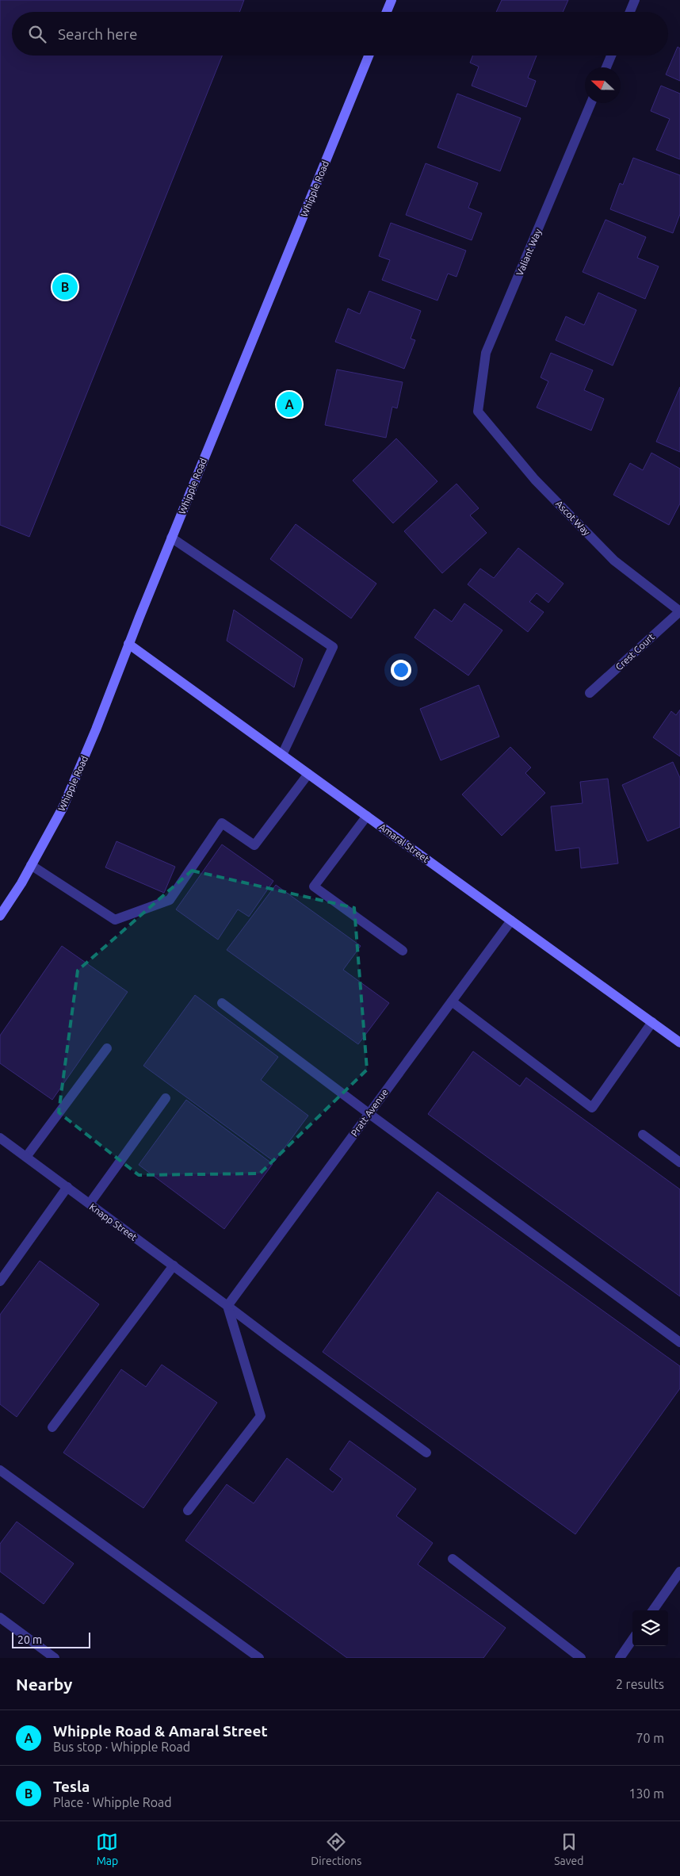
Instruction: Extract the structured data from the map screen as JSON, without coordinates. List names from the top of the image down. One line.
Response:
{"streets":{"main road":["Whipple Road","Amaral Street"],"street":["Valiant Way","Ascot Way","Crest Court","Pratt Avenue","Knapp Street"]},"crossings":[["Whipple Road","Amaral Street"],["Valiant Way","Ascot Way"],["Ascot Way","Crest Court"],["Amaral Street","Pratt Avenue"],["Pratt Avenue","Knapp Street"]],"scale_bar":"20 m","north":"left","page":{"search":"Search here","pins":["B","A"],"scale":"20 m","heading":["Nearby","2 results"],"list":[{"mark":"A","name":"Whipple Road & Amaral Street","note":"Bus stop · Whipple Road","value":"70 m"},{"mark":"B","name":"Tesla","note":"Place · Whipple Road","value":"130 m"}],"nav":["Map","Directions","Saved"]}}
